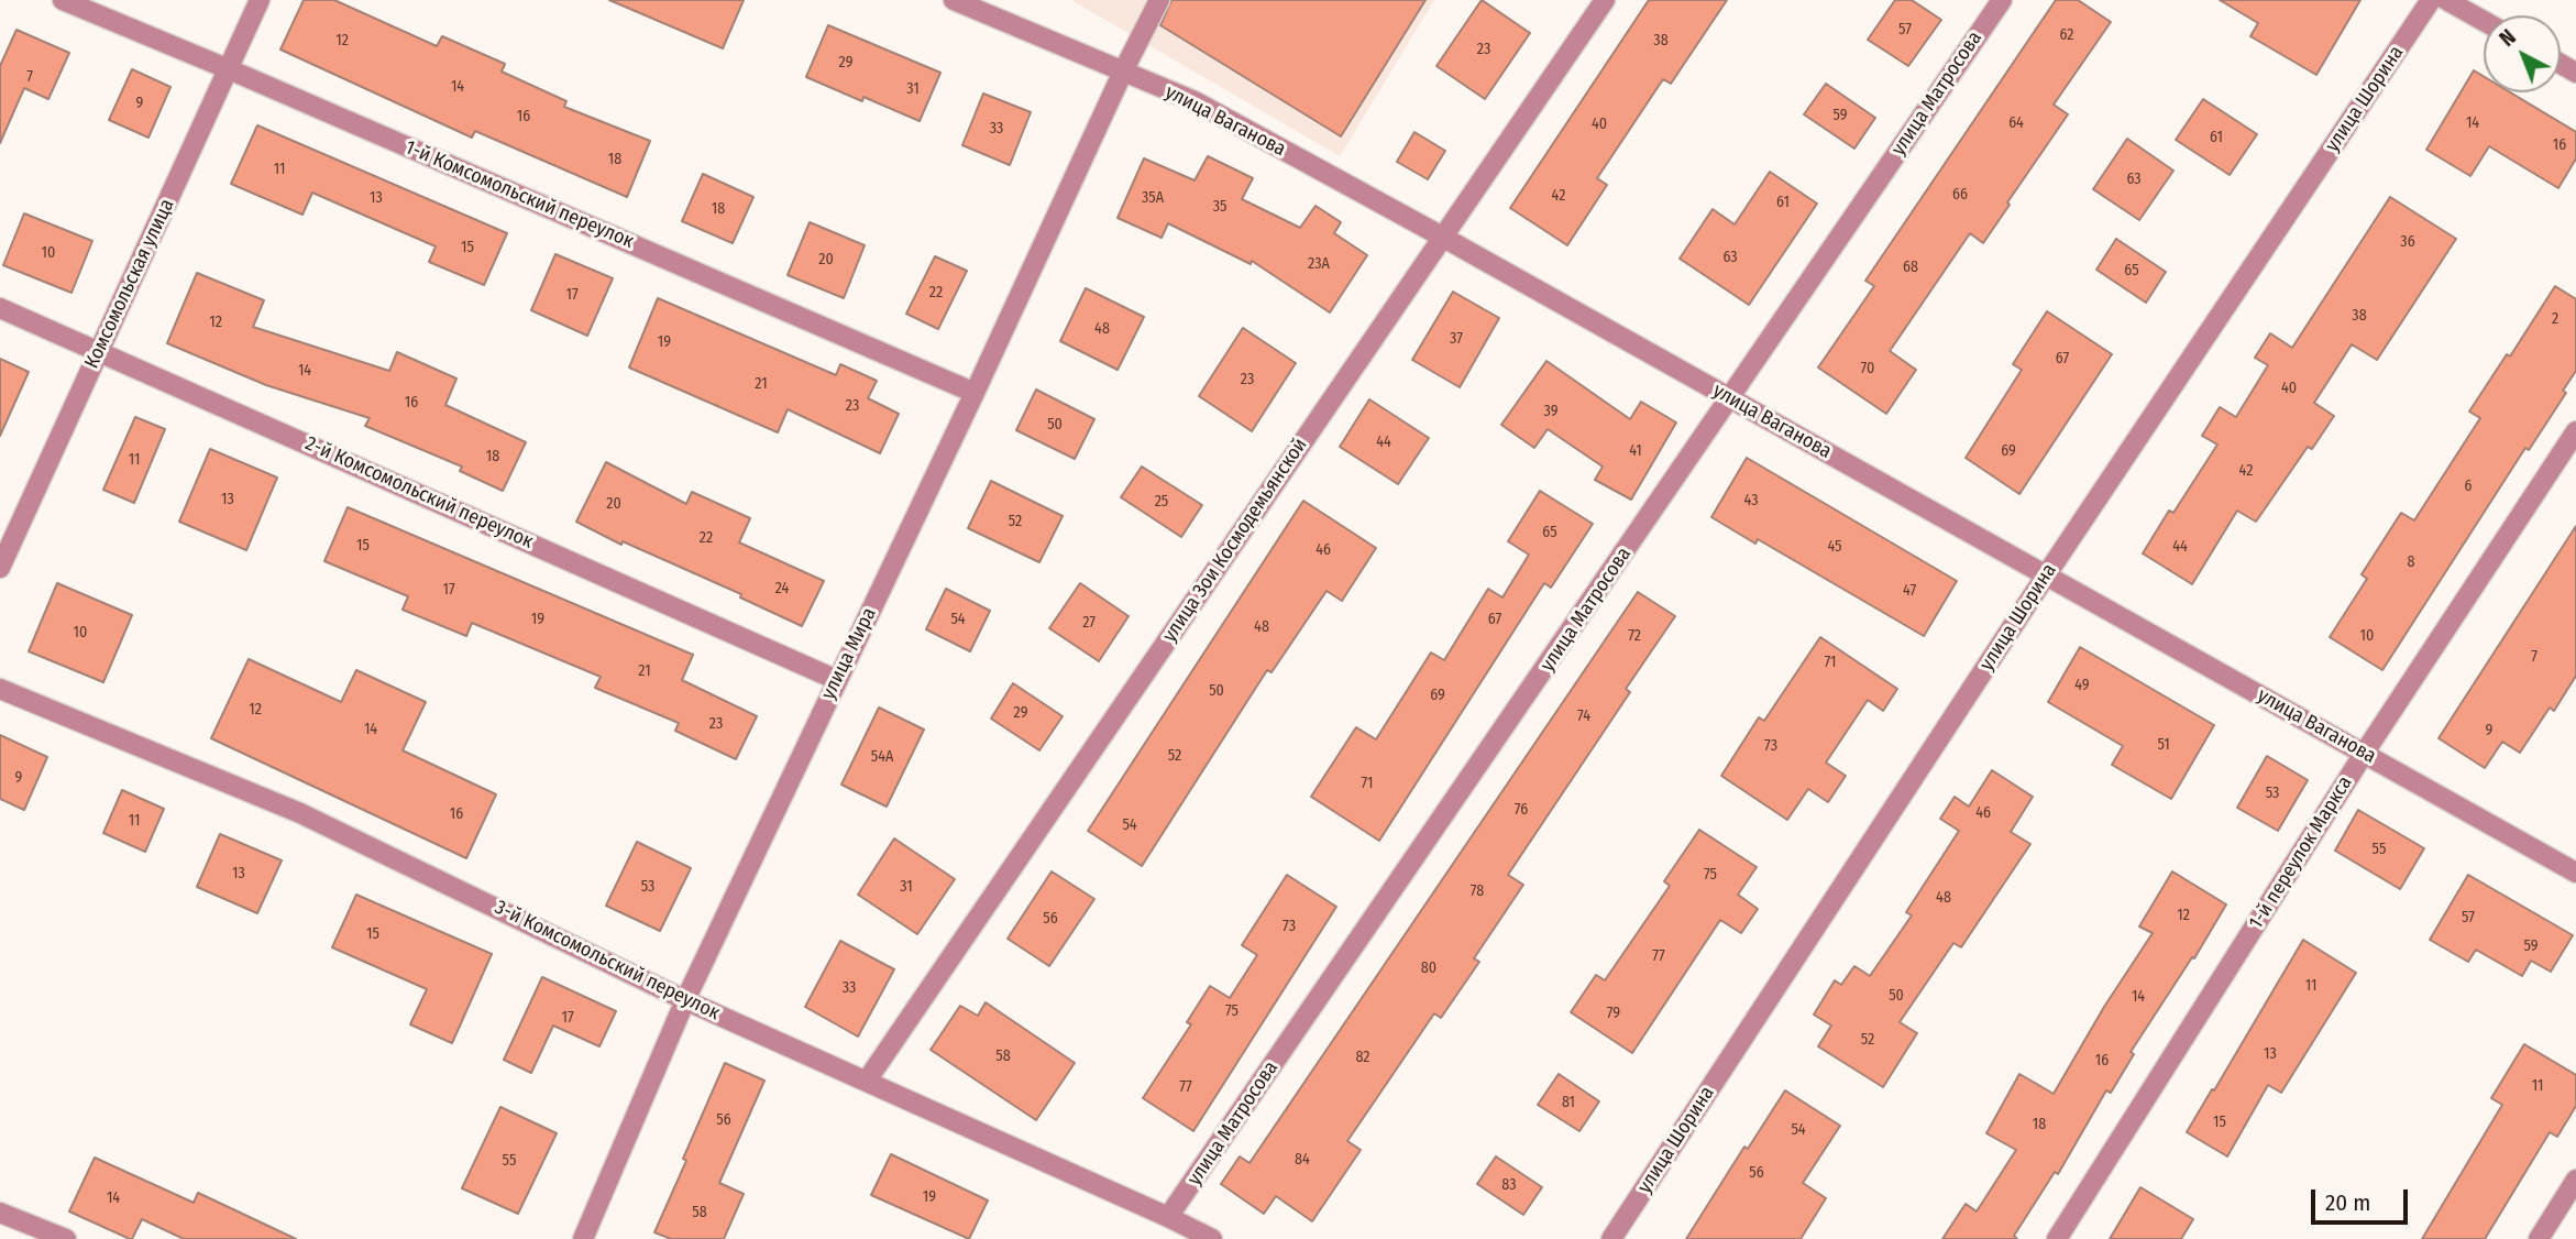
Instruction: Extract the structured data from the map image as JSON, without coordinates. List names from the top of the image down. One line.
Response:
{"streets":{"street":["улица Матросова","улица Шорина","улица Ваганова","1-й Комсомольский переулок","Комсомольская улица","2-й Комсомольский переулок","улица Зои Космодемьянской","улица Мира","1-й переулок Маркса","3-й Комсомольский переулок"]},"crossings":[["улица Матросова","улица Ваганова"],["улица Матросова","3-й Комсомольский переулок"],["улица Шорина","улица Ваганова"],["улица Ваганова","улица Зои Космодемьянской"],["улица Ваганова","улица Мира"],["улица Ваганова","1-й переулок Маркса"],["1-й Комсомольский переулок","Комсомольская улица"],["1-й Комсомольский переулок","улица Мира"],["Комсомольская улица","2-й Комсомольский переулок"],["2-й Комсомольский переулок","улица Мира"],["улица Зои Космодемьянской","3-й Комсомольский переулок"],["улица Мира","3-й Комсомольский переулок"]],"house_numbers":["57","62","12","38","23","29","7","14","31","9","59","16","64","14","40","33","61","16","18","11","63","66","42","13","35А","61","35","18","36","15","10","63","20","23А","68","65","22","17","38","2","12","48","37","19","67","70","14","23","21","40","16","23","39","50","44","41","69","18","11","42","6","13","43","25","20","52","65","22","15","45","44","46","8","24","17","47","19","54","67","27","48","10","72","10","7","71","21","49","50","69","12","29","74","23","14","9","51","73","52","54А","9","71","53","76","46","16","11","54","55","13","75","53","31","78","48","12","57","56","73","15","59","77","80","11","33","50","14","75","79","17","52","13","58","82","16","11","77","81","56","15","18","54","84","55","56","83","19","14","58"],"scale_bar":"20 m","north":"top left"}
